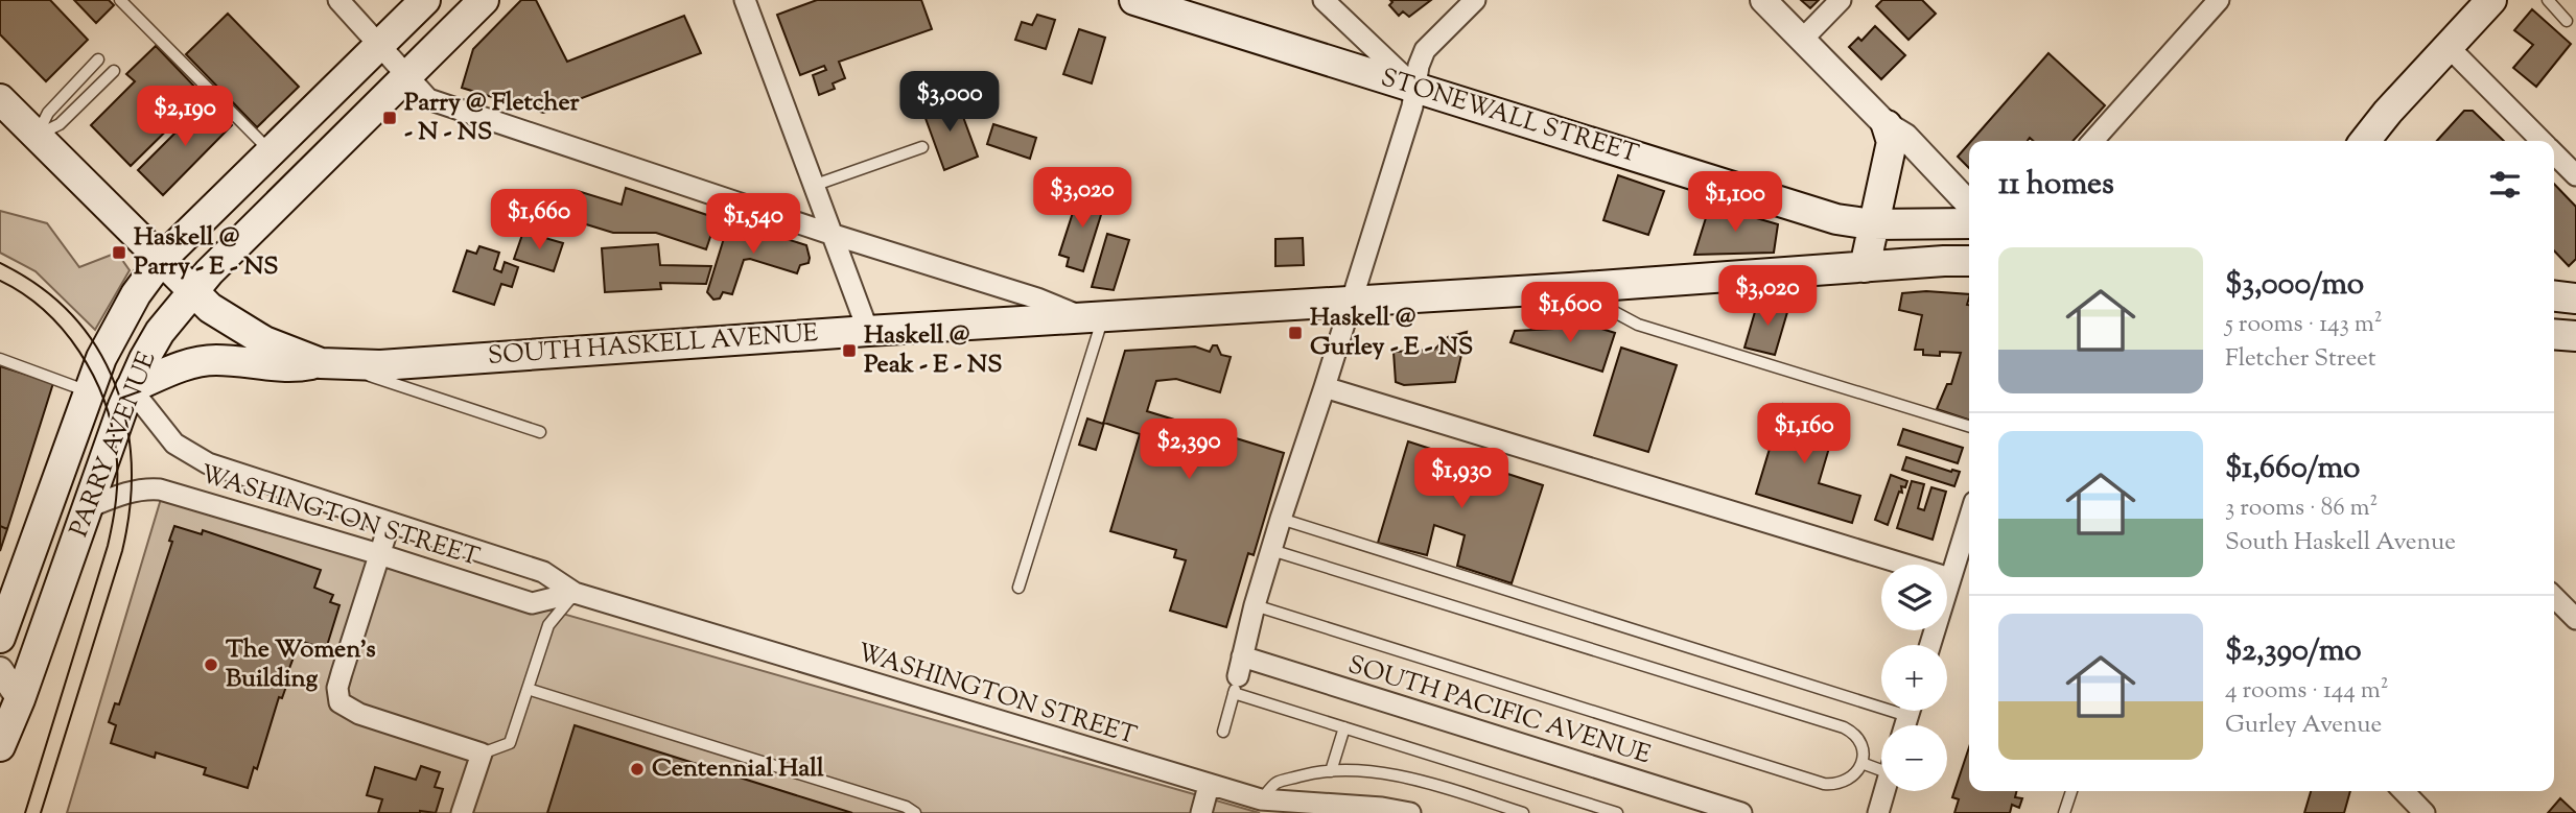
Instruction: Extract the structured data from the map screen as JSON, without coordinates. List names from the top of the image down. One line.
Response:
{"streets":{"main road":["STONEWALL STREET","SOUTH HASKELL AVENUE","PARRY AVENUE"],"street":["WASHINGTON STREET","SOUTH PACIFIC AVENUE"]},"crossings":[["SOUTH HASKELL AVENUE","PARRY AVENUE"],["PARRY AVENUE","WASHINGTON STREET"]],"places":{"transit":["Parry @ Fletcher - N - NS","Haskell @ Parry - E - NS","Haskell @ Gurley - E - NS","Haskell @ Peak - E - NS"],"other":["The Women's Building","Centennial Hall"]},"page":{"price":["$3,000","$2,190","$3,020","$1,100","$1,660","$1,540","$3,020","$1,600","$1,160","$2,390","$1,930"],"heading":"11 homes","list":[{"name":"$3,000/mo","note":"5 rooms · 143 m² · Fletcher Street"},{"name":"$1,660/mo","note":"3 rooms · 86 m² · South Haskell Avenue"},{"name":"$2,390/mo","note":"4 rooms · 144 m² · Gurley Avenue"}],"map_buttons":["+","−"]}}
